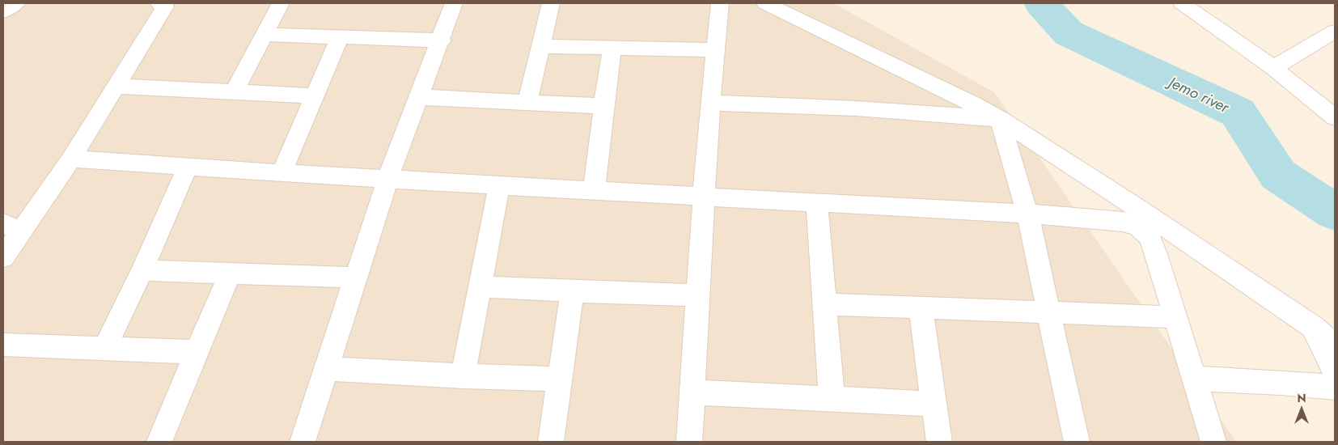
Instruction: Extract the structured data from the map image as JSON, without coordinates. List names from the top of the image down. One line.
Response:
{"water":["Jemo river"],"north":"top"}
